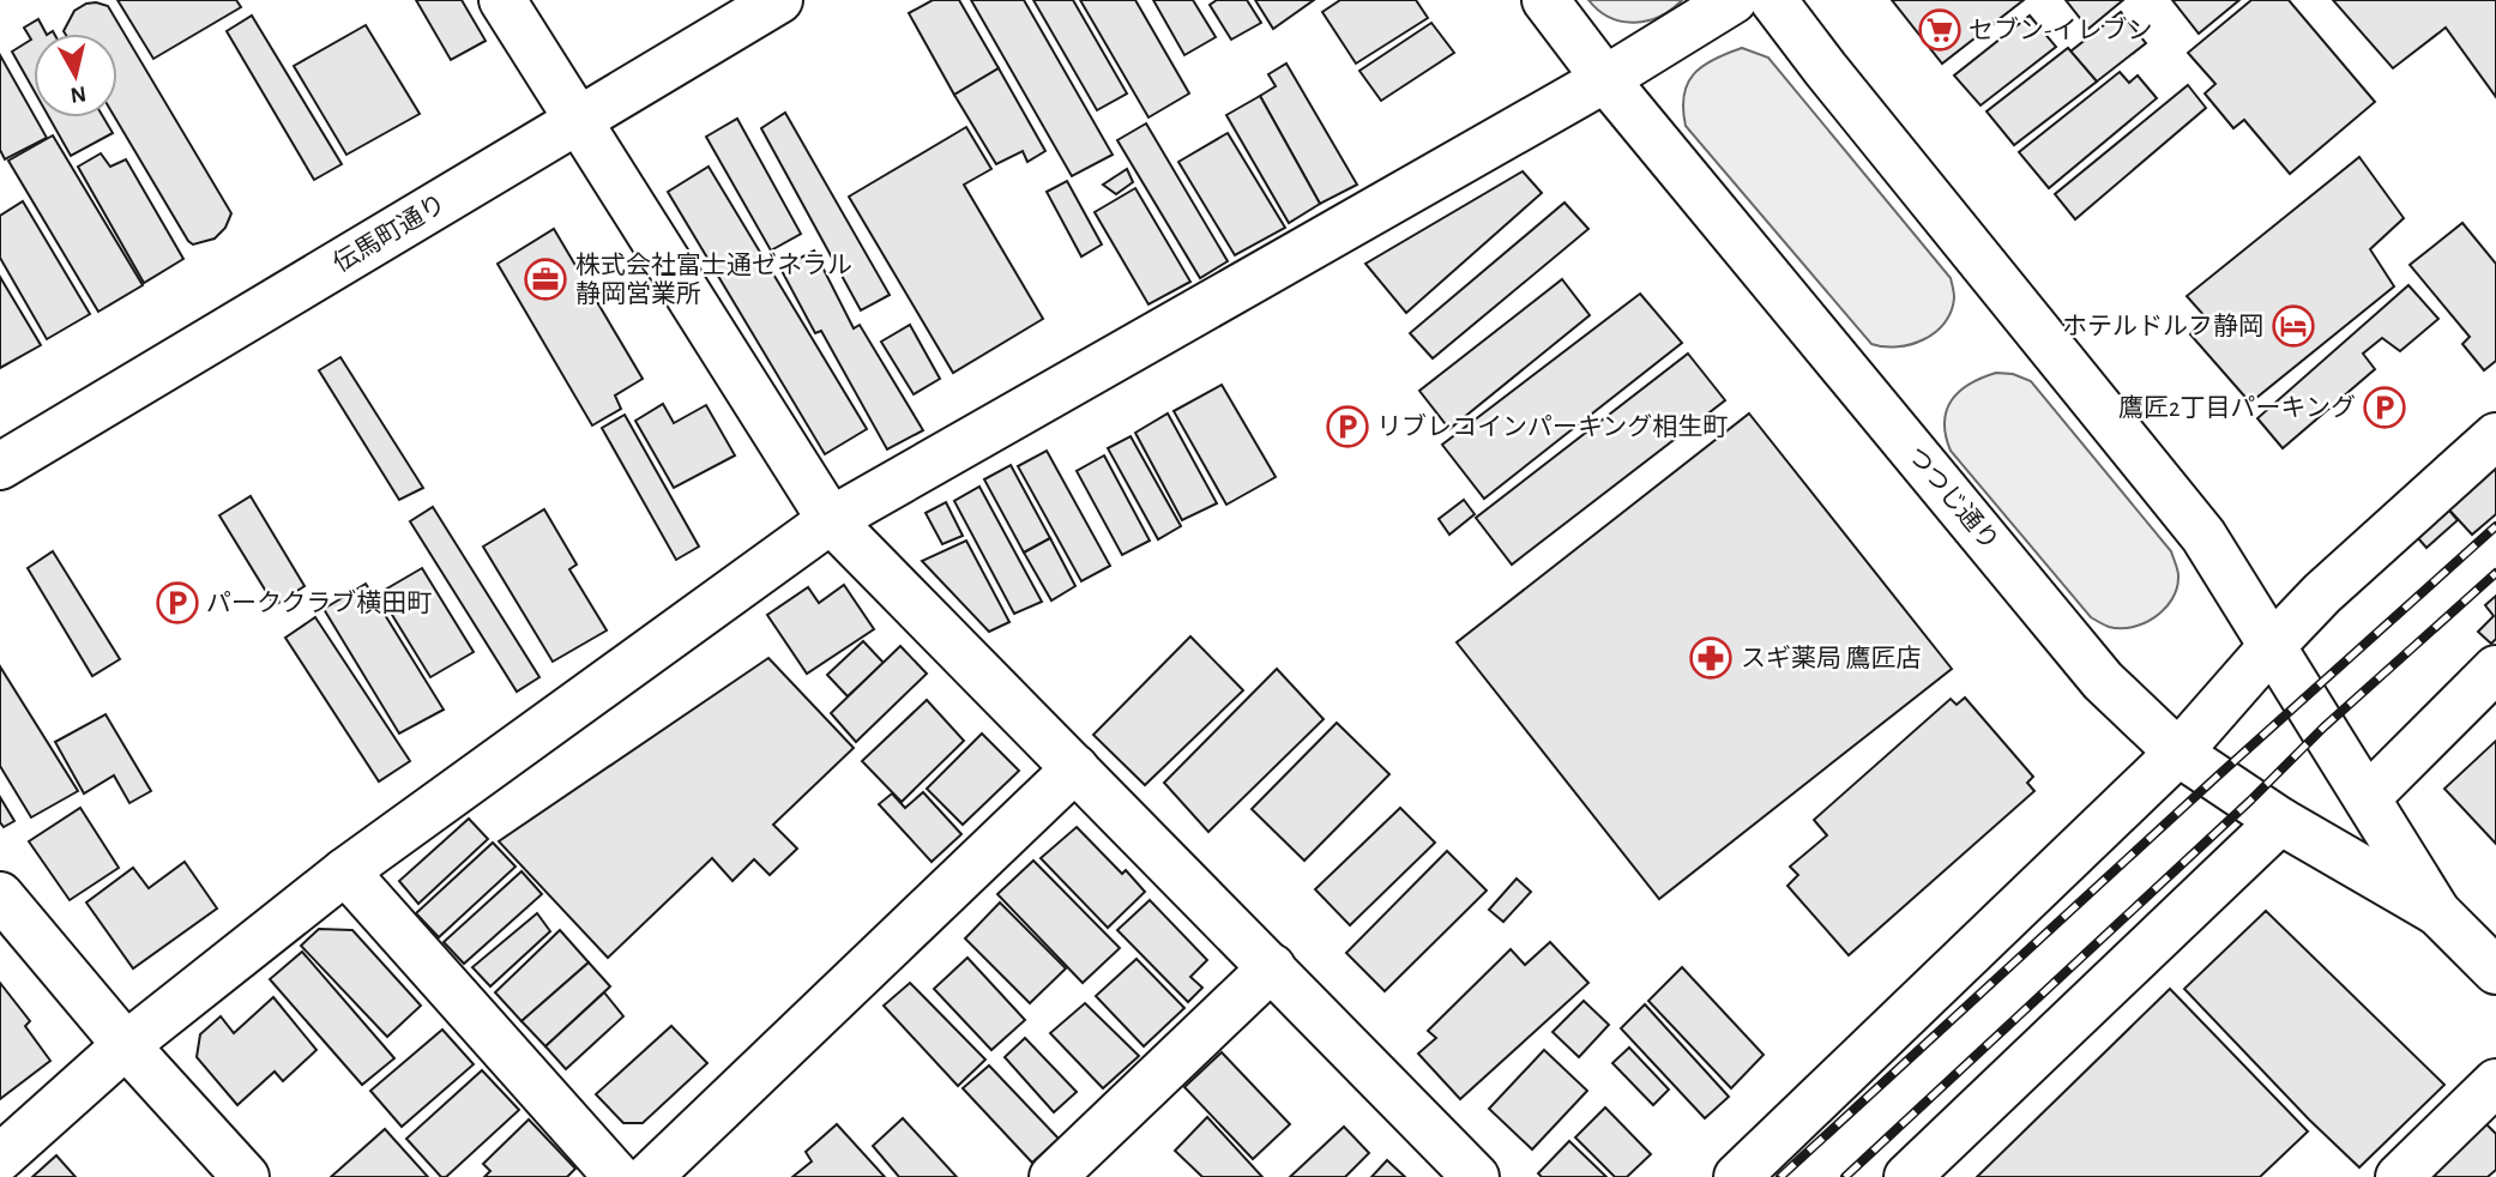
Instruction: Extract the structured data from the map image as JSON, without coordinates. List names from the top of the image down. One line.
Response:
{"streets":{"street":["伝馬町通り","つつじ通り"]},"places":{"supermarket":["セブン-イレブン"],"office":["株式会社富士通ゼネラル 静岡営業所"],"hotel":["ホテルドルフ静岡"],"parking":["鷹匠2丁目パーキング","リブレコインパーキング相生町","パーククラブ横田町"],"pharmacy":["スギ薬局 鷹匠店"]},"north":"bottom"}
